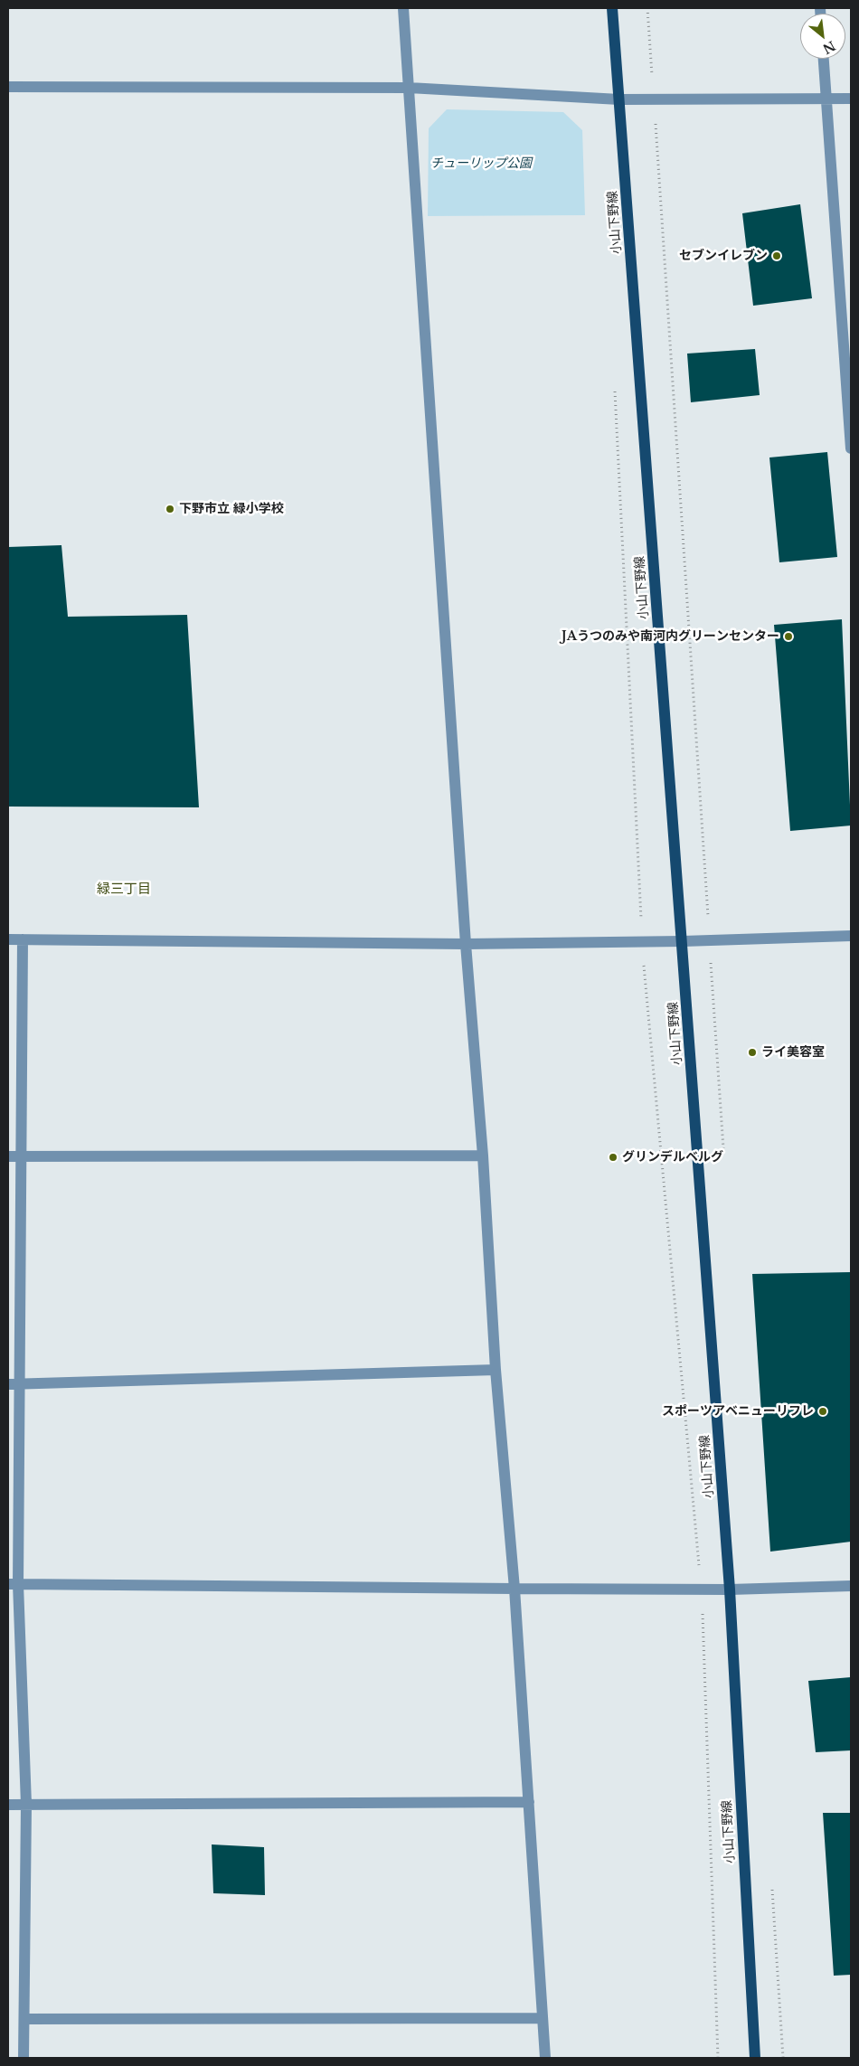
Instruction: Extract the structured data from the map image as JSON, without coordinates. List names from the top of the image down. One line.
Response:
{"streets":{"main road":["小山下野線"]},"districts":["緑三丁目"],"parks":["チューリップ公園"],"places":["セブンイレブン","下野市立 緑小学校","JAうつのみや南河内グリーンセンター","ライ美容室","グリンデルベルグ","スポーツアベニューリフレ"],"north":"bottom right"}
